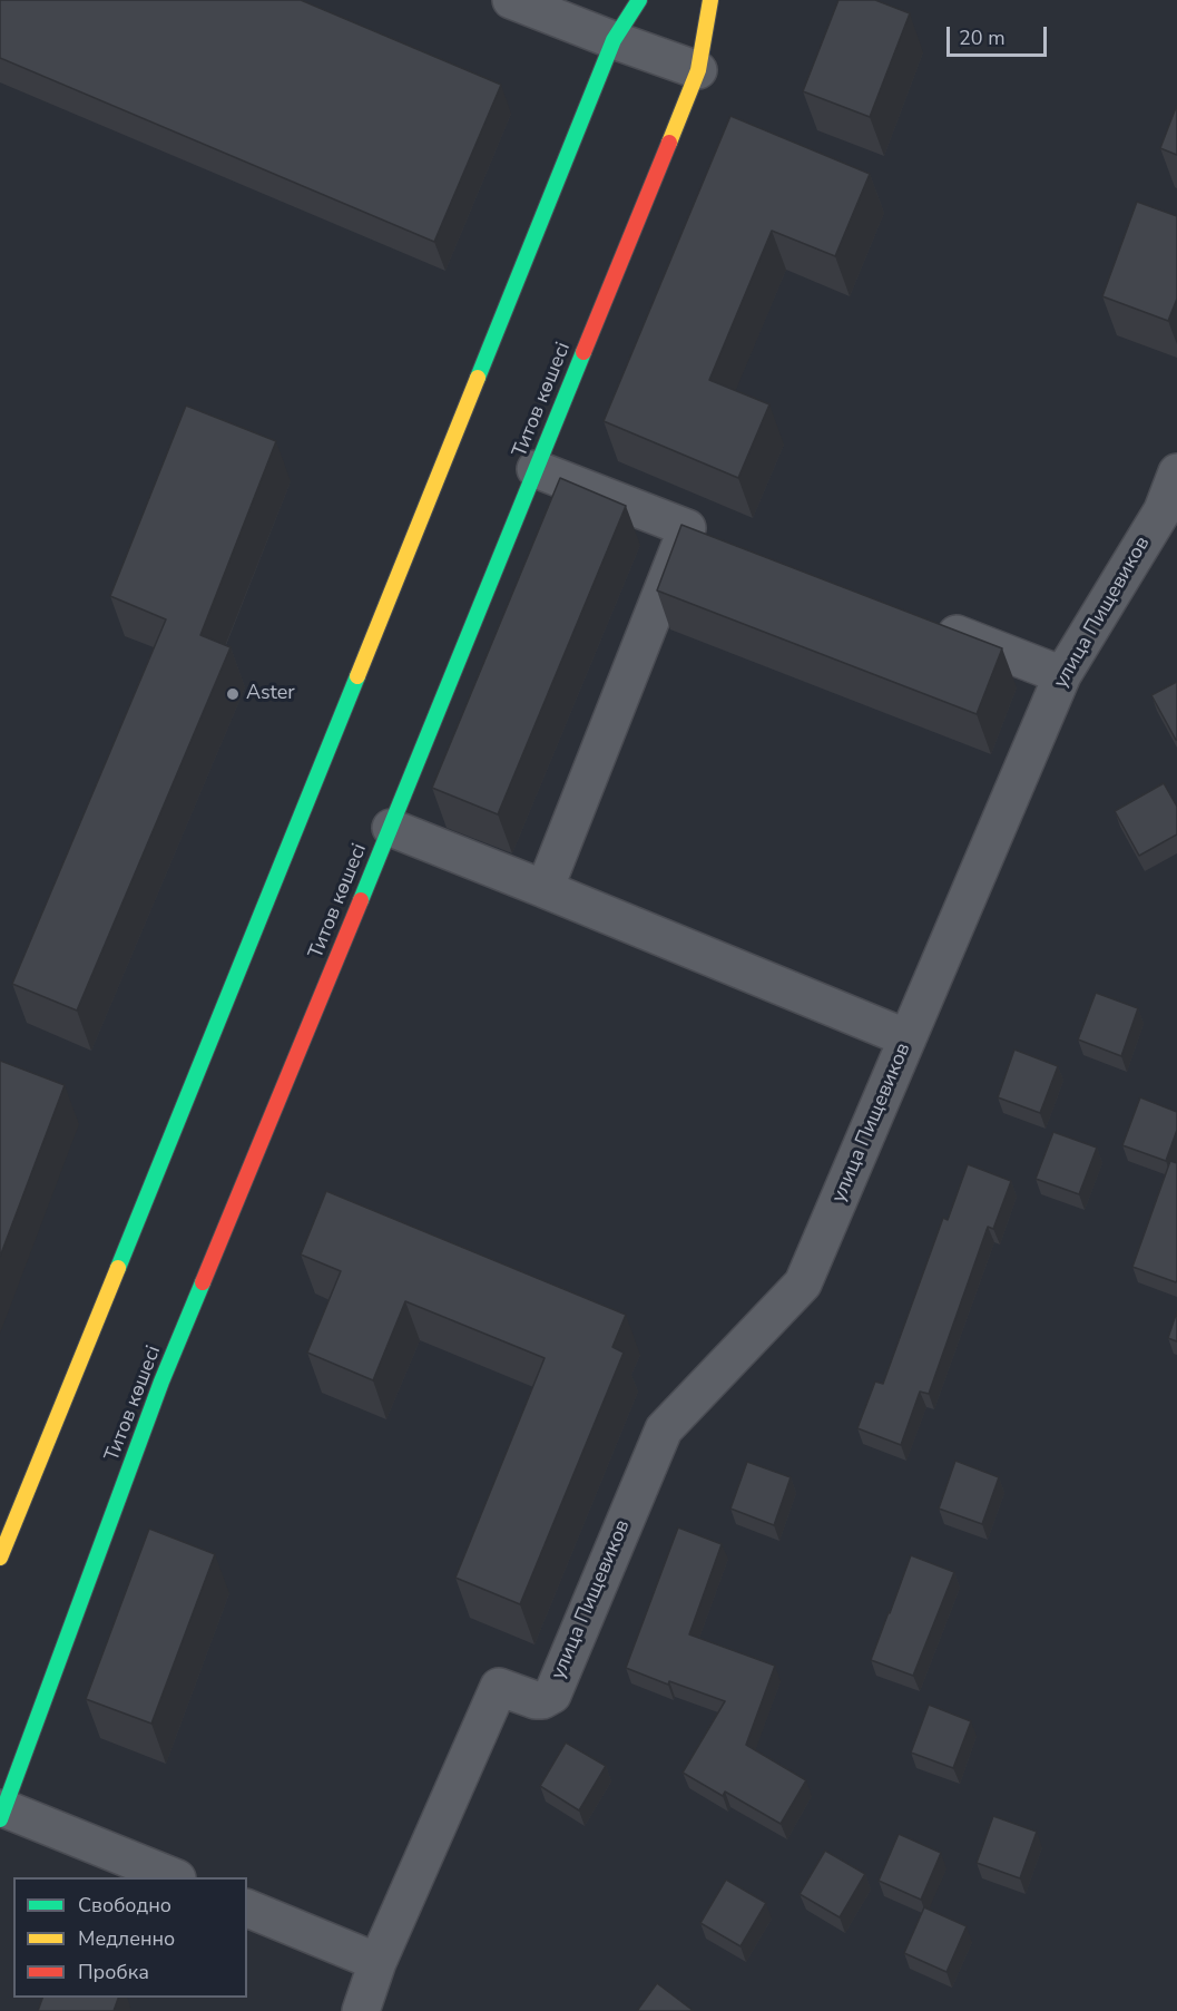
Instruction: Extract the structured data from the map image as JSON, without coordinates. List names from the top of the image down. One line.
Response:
{"streets":{"highway":["Титов көшесі"],"street":["улица Пищевиков"]},"places":["Aster"],"legend":["Свободно","Медленно","Пробка"],"scale_bar":"20 m"}
